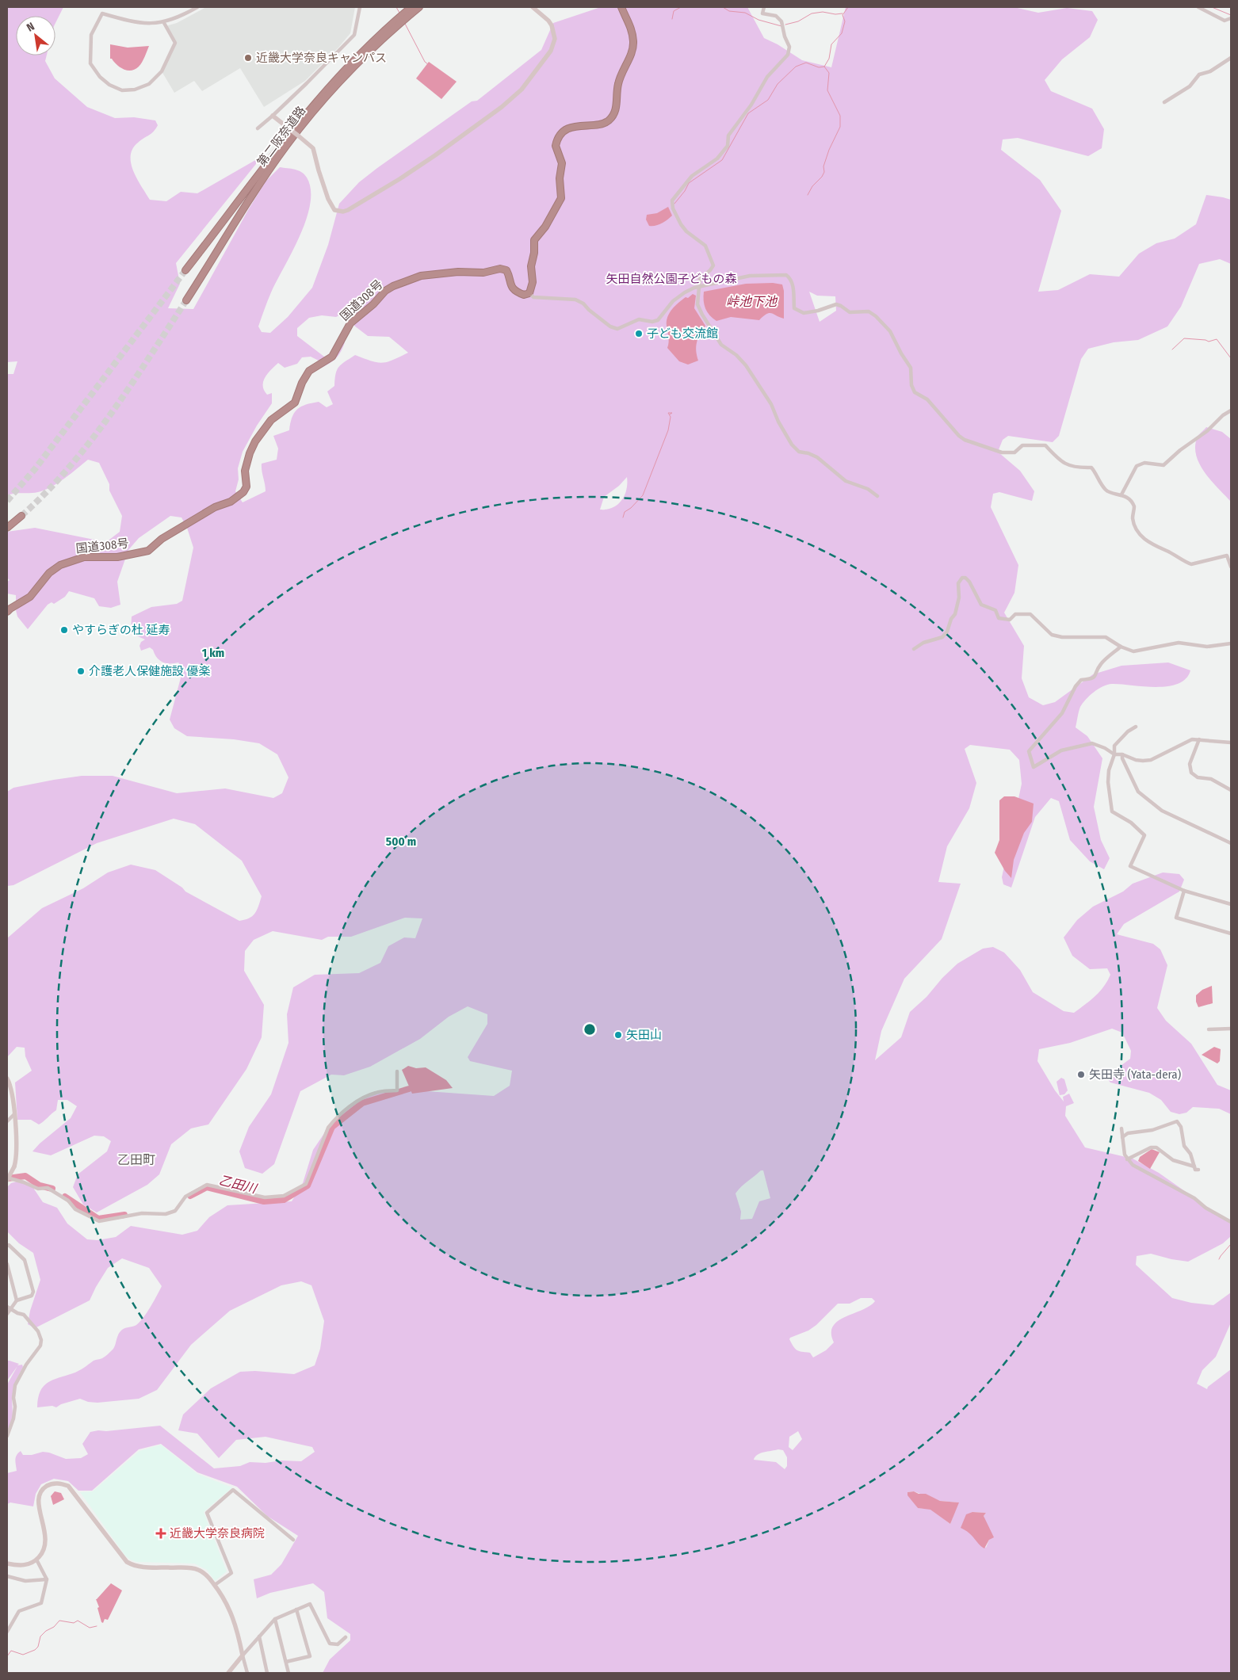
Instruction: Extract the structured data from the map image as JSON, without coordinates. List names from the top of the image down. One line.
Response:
{"streets":{"highway":["第二阪奈道路","国道308号"]},"districts":["乙田町"],"water":["峠池下池","乙田川"],"parks":["矢田自然公園子どもの森"],"places":{"other":["近畿大学奈良キャンパス","子ども交流館","やすらぎの杜 延寿","介護老人保健施設 優楽","矢田山","矢田寺 (Yata-dera)"],"health":["近畿大学奈良病院"]},"north":"top left","rings":["1 km","500 m"]}
